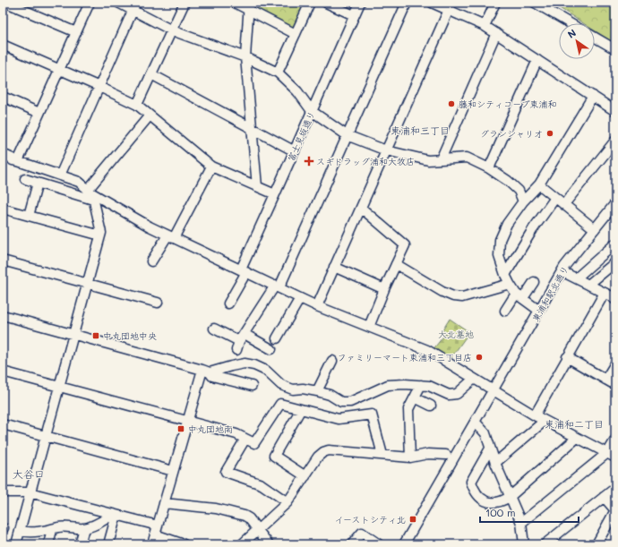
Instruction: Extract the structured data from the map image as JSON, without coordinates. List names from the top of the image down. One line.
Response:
{"streets":{"street":["富士見坂通り","東浦和駅北通り"]},"districts":["東浦和三丁目","東浦和二丁目","大谷口"],"parks":["大北墓地"],"places":{"other":["藤和シティコープ東浦和","グランシャリオ","ファミリーマート東浦和三丁目店"],"health":["スギドラッグ浦和大牧店"],"transit":["中丸団地中央","中丸団地南","イーストシティ北"]},"scale_bar":"100 m","north":"top left"}
